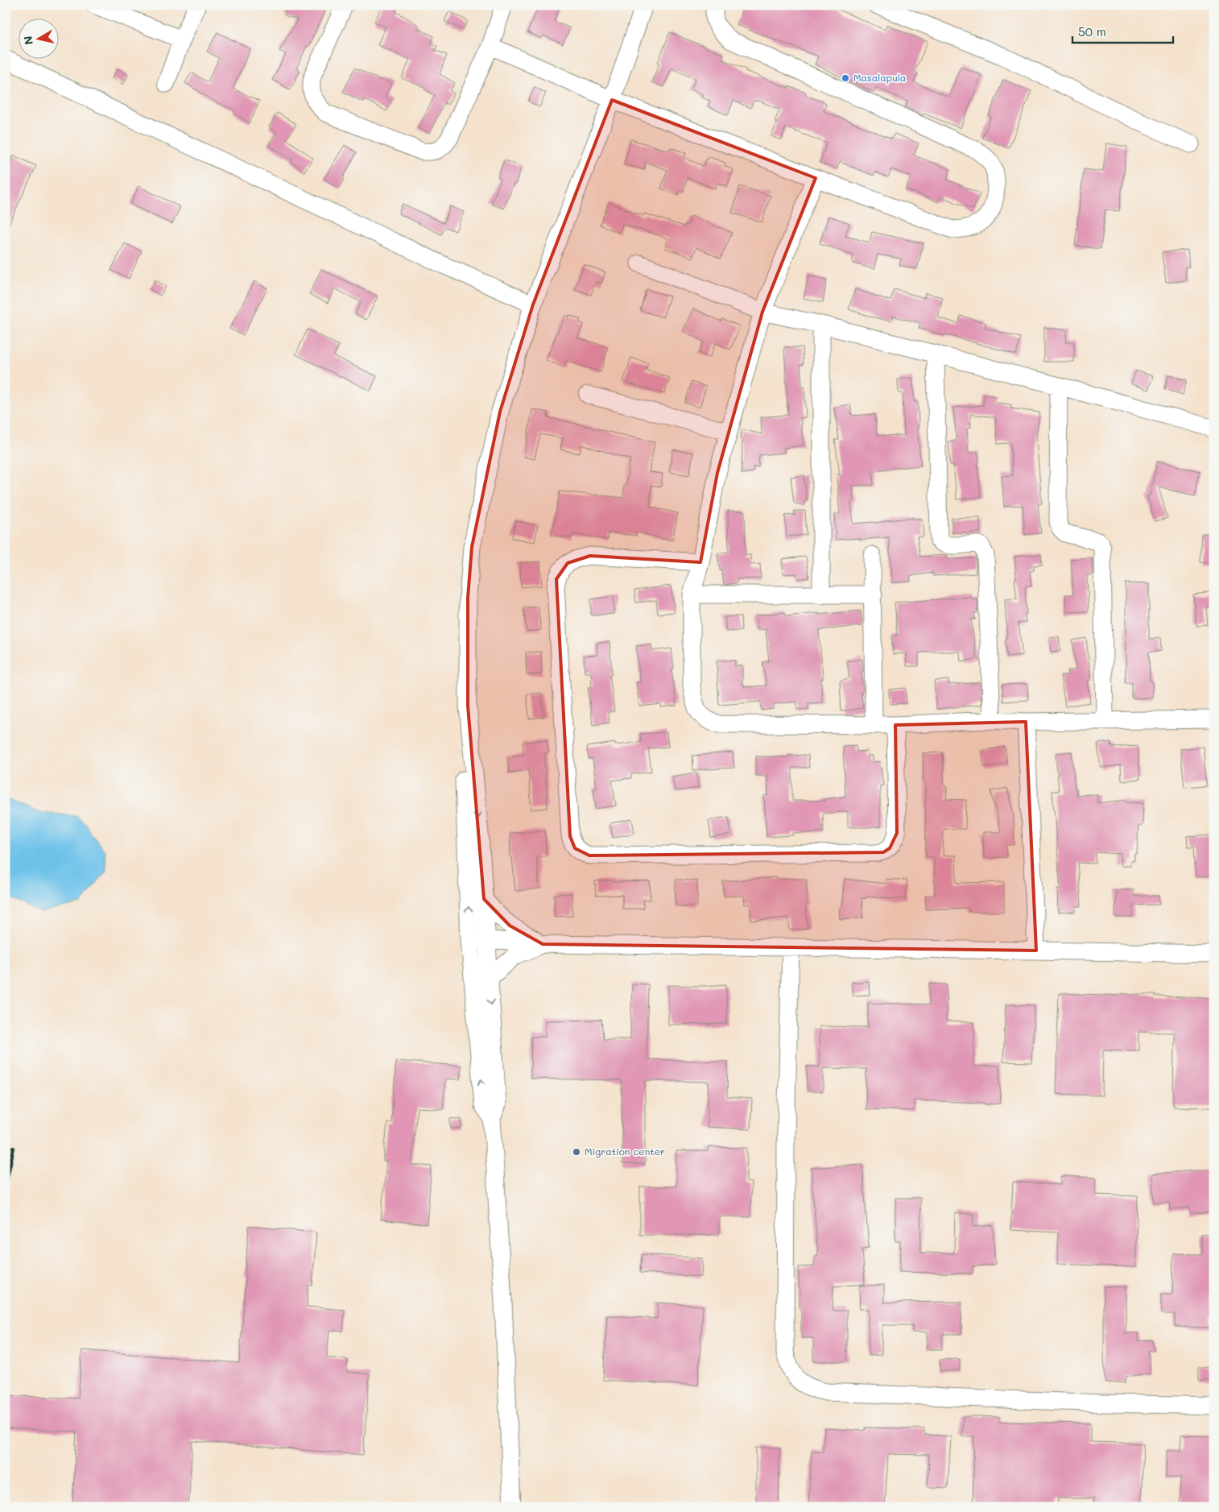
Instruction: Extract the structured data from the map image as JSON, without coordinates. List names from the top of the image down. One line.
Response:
{"places":["Masalapula","Migration center"],"scale_bar":"50 m","north":"left"}
